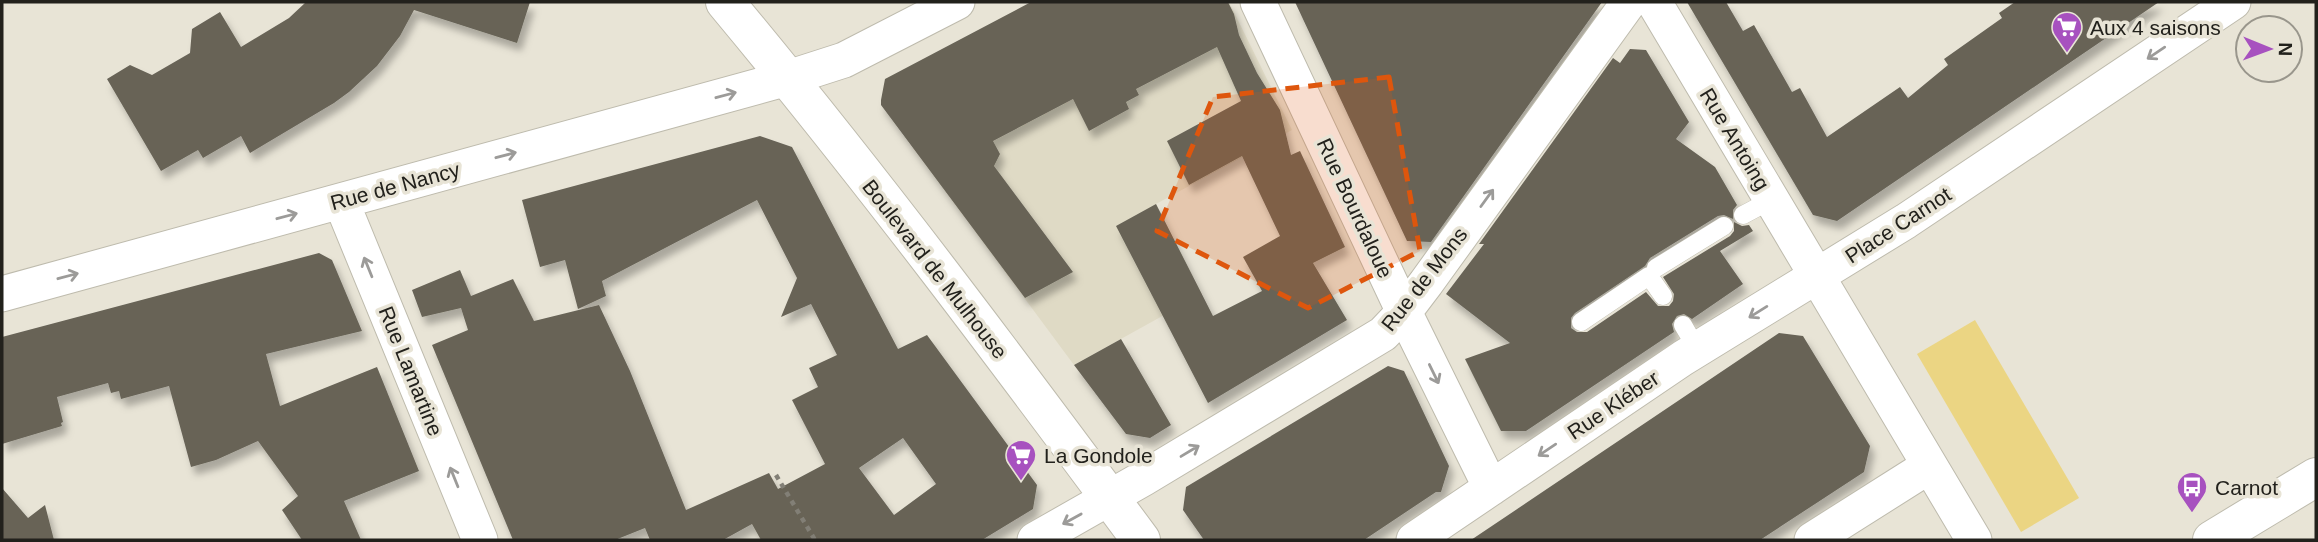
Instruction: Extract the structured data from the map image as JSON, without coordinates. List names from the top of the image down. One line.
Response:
{"streets":{"street":["Rue Antoing","Rue de Nancy","Rue Bourdaloue","Place Carnot","Boulevard de Mulhouse","Rue de Mons","Rue Lamartine","Rue Kléber"]},"crossings":[["Rue Antoing","Place Carnot"],["Rue Antoing","Rue Kléber"],["Rue de Nancy","Boulevard de Mulhouse"],["Rue de Nancy","Rue Lamartine"],["Rue Bourdaloue","Rue de Mons"],["Rue Bourdaloue","Rue Kléber"],["Place Carnot","Rue Kléber"],["Boulevard de Mulhouse","Rue de Mons"]],"one_way":["Rue de Nancy","Rue Bourdaloue","Place Carnot","Rue Lamartine"],"places":{"supermarket":["Aux 4 saisons","La Gondole"],"bus stop":["Carnot"]},"north":"right"}
